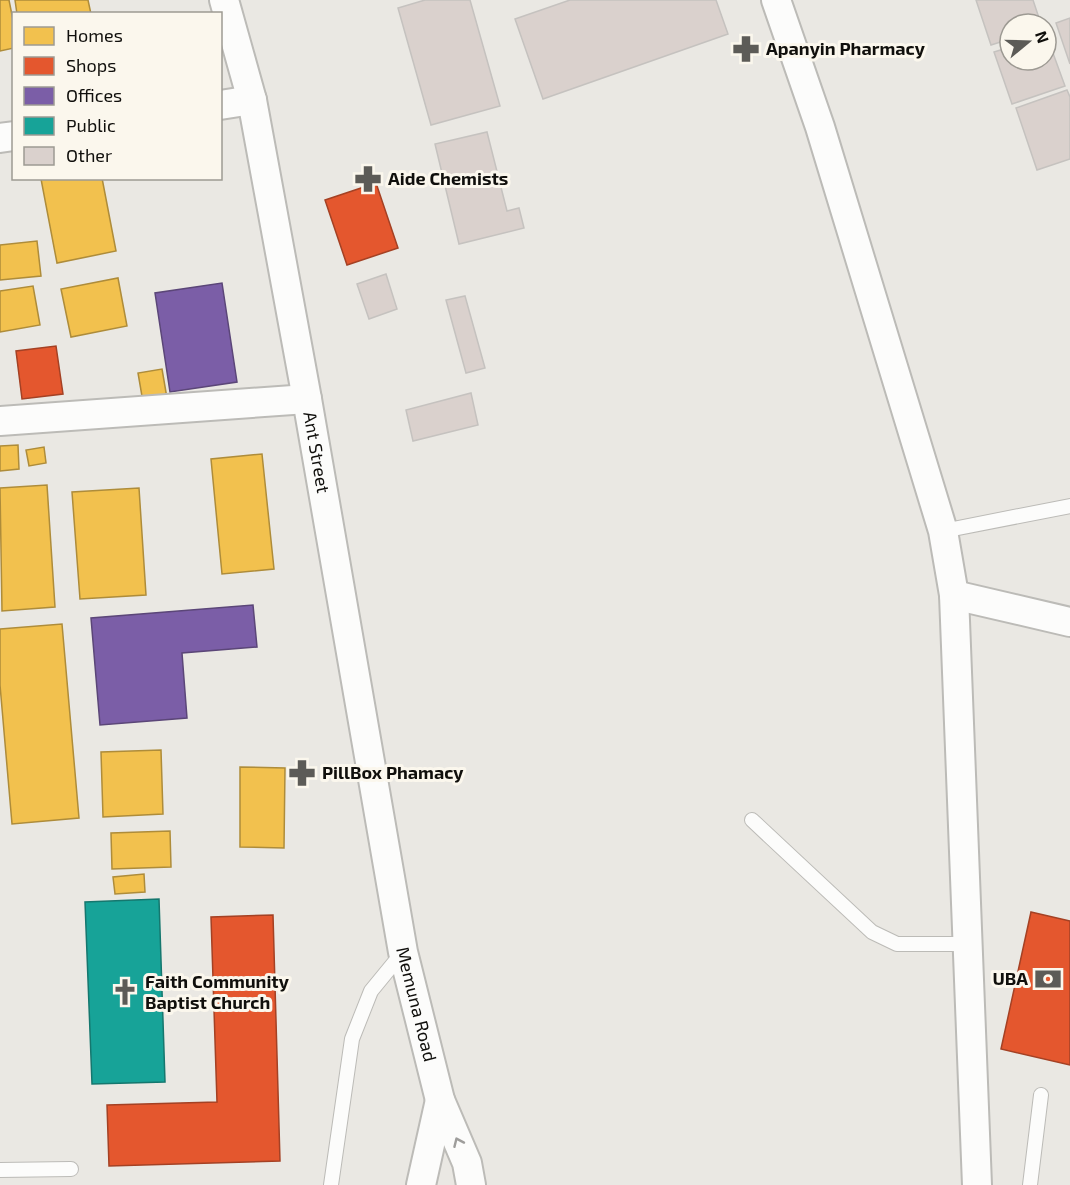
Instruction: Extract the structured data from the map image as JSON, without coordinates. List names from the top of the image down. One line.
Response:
{"streets":{"street":["Ant Street","Memuna Road"]},"crossings":[["Ant Street","Memuna Road"]],"places":{"pharmacy":["Apanyin Pharmacy","Aide Chemists","PillBox Phamacy"],"bank":["UBA"],"church":["Faith Community Baptist Church"]},"legend":["Homes","Shops","Offices","Public","Other"],"north":"right"}
